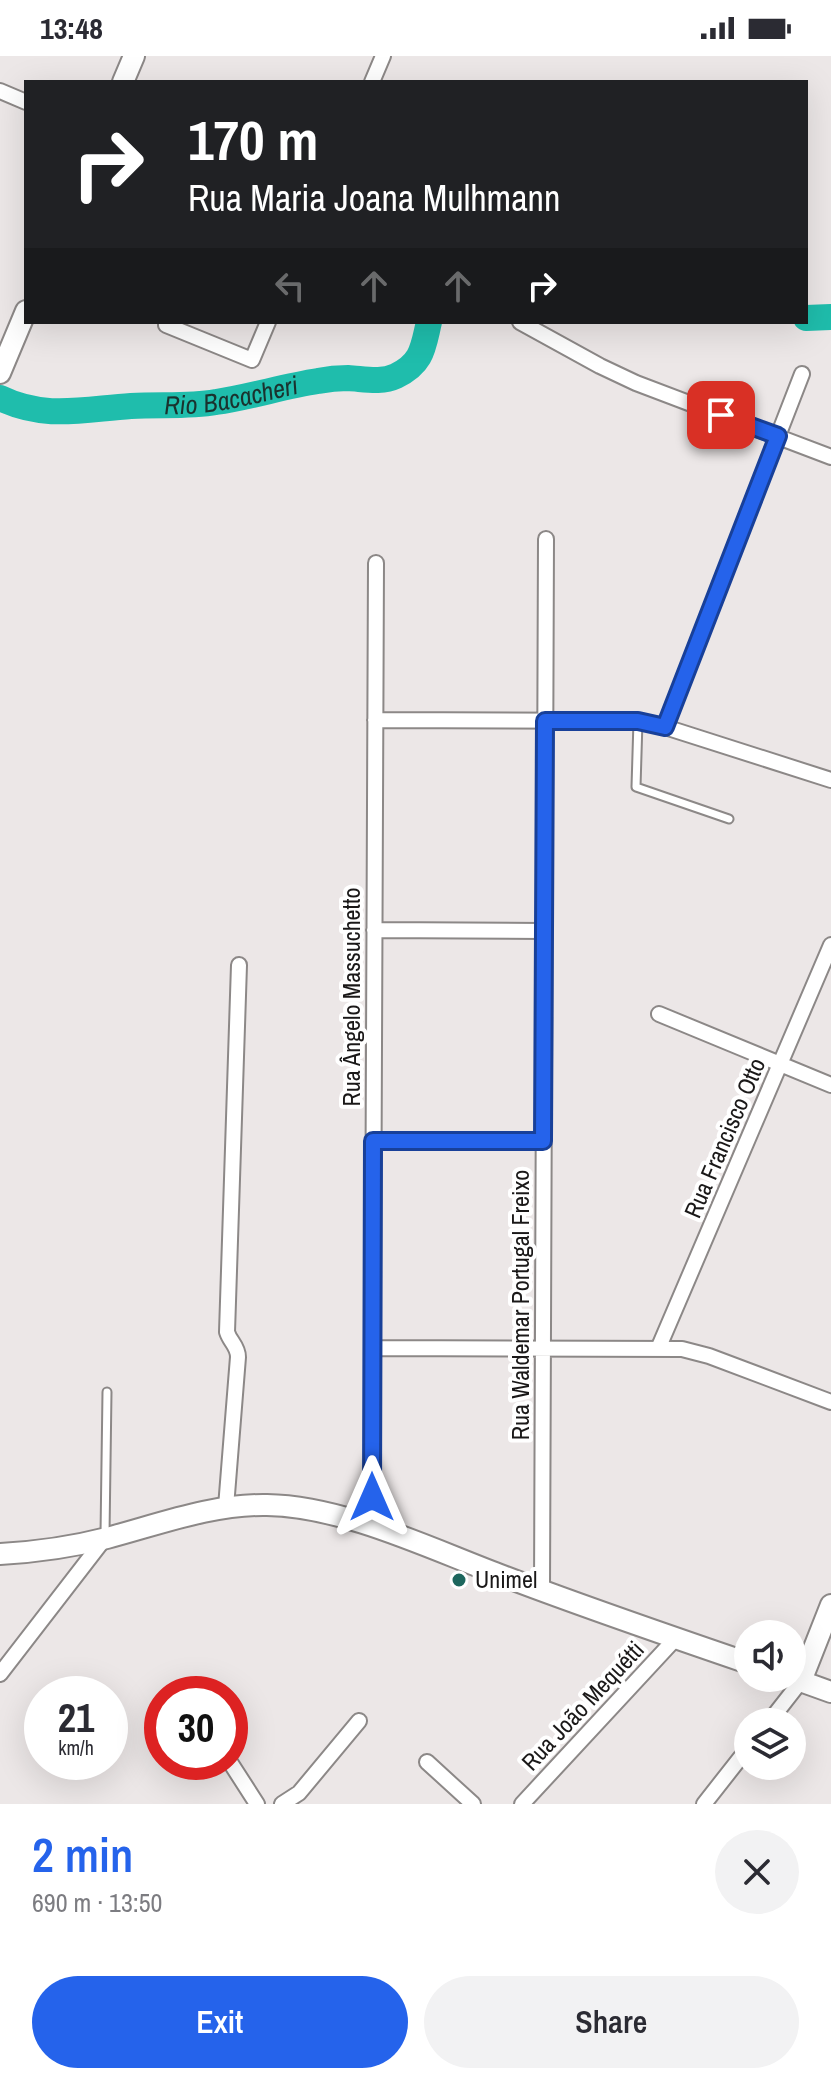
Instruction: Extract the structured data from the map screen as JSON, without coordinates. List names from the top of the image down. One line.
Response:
{"streets":{"street":["Rua Ângelo Massuchetto","Rua Francisco Otto","Rua Waldemar Portugal Freixo","Rua João Mequétti"]},"water":["Rio Bacacheri"],"places":["Unimel"],"page":{"status":"13:48","turn":["170 m","Rua Maria Joana Mulhmann"],"speed":"21 km/h","limit":"30","heading":["2 min","690 m · 13:50"],"buttons":["Exit","Share"]}}
